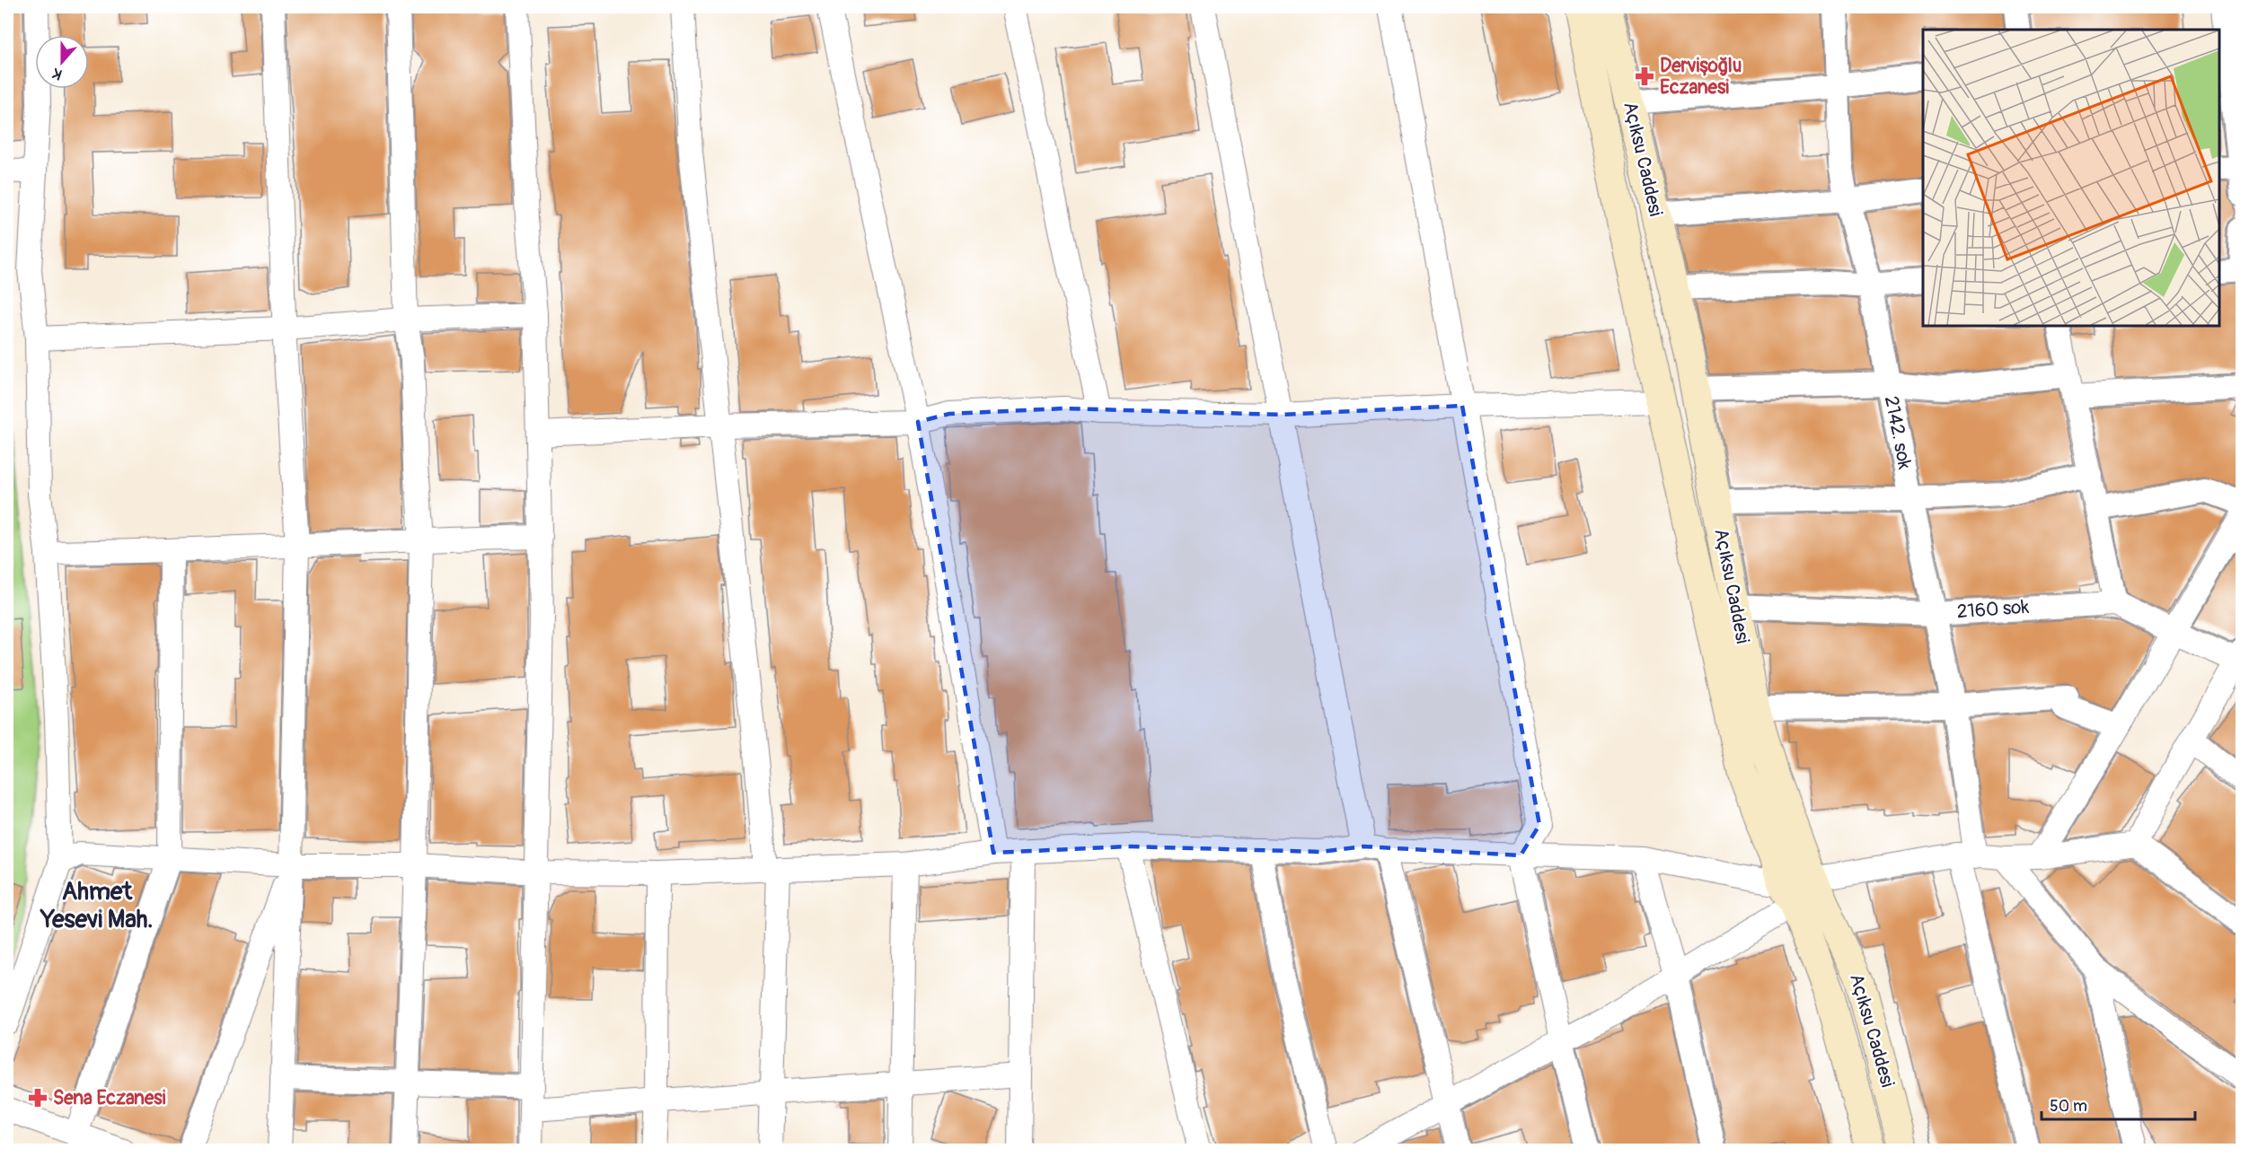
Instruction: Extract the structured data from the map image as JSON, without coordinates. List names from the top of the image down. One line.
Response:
{"streets":{"main road":["Açıksu Caddesi"],"street":["2142. sok","2160 sok"]},"crossings":[["Açıksu Caddesi","2160 sok"],["2142. sok","2160 sok"]],"districts":["Ahmet Yesevi Mah."],"places":{"pharmacy":["Dervişoğlu Eczanesi","Sena Eczanesi"]},"scale_bar":"50 m","north":"bottom"}
